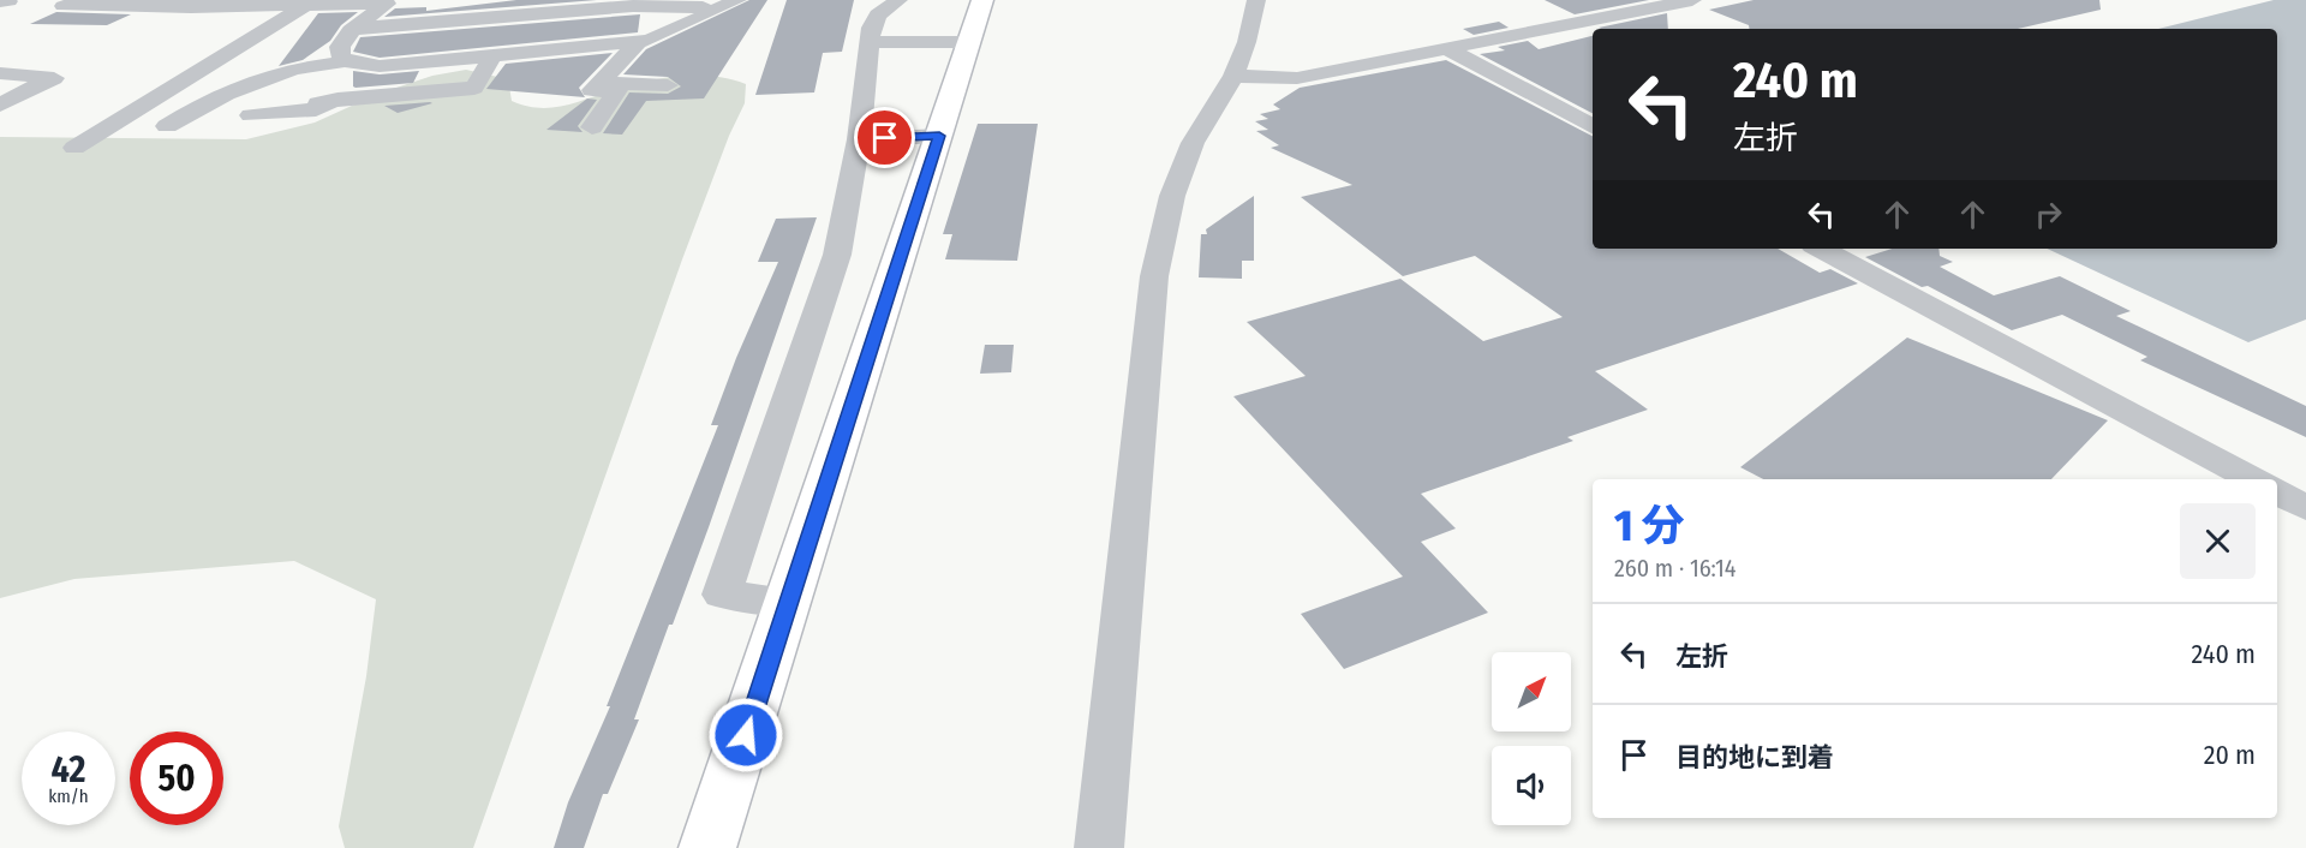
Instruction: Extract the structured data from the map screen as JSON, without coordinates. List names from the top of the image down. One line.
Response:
{"north":"top right","page":{"turn":["240 m","左折"],"heading":["1 分","260 m · 16:14"],"list":[{"name":"左折","value":"240 m"},{"name":"目的地に到着","value":"20 m"}],"speed":"42 km/h","limit":"50"}}
